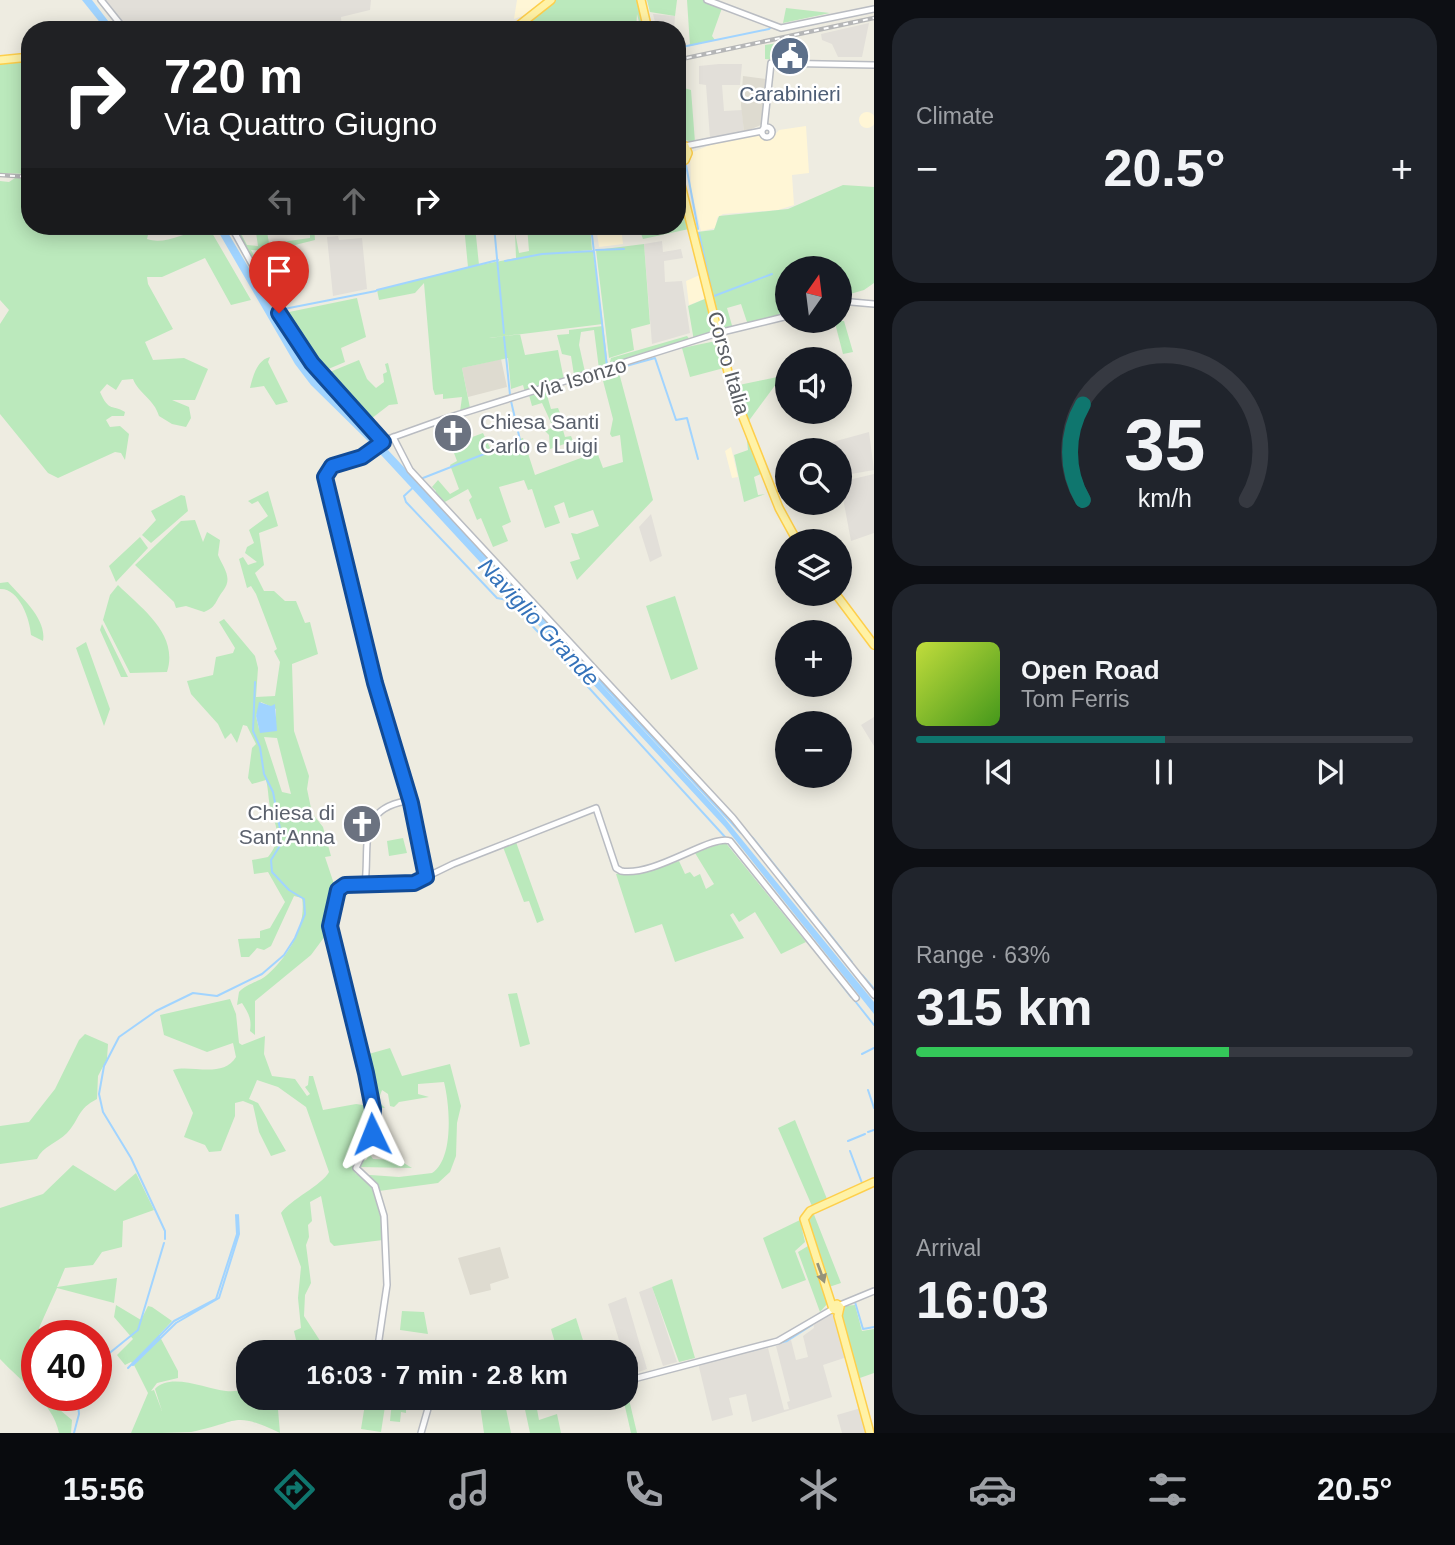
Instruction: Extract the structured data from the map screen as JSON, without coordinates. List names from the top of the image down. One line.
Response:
{"streets":{"main road":["Corso Italia"],"street":["Via Isonzo"]},"crossings":[["Corso Italia","Via Isonzo"]],"water":["Naviglio Grande"],"places":{"public building":["Carabinieri"],"church":["Chiesa Santi Carlo e Luigi","Chiesa di Sant'Anna"]},"north":"top","page":{"tile":["Climate",["Range · 63%","315 km"],["Arrival","16:03"]],"turn":["720 m","Via Quattro Giugno"],"heat":["−","20.5°","+"],"map_buttons":["+","−"],"song":["Open Road","Tom Ferris"],"limit":"40","trip":"16:03 · 7 min · 2.8 km","tabs":["15:56","20.5°"],"gauge":["35","km/h"]}}
